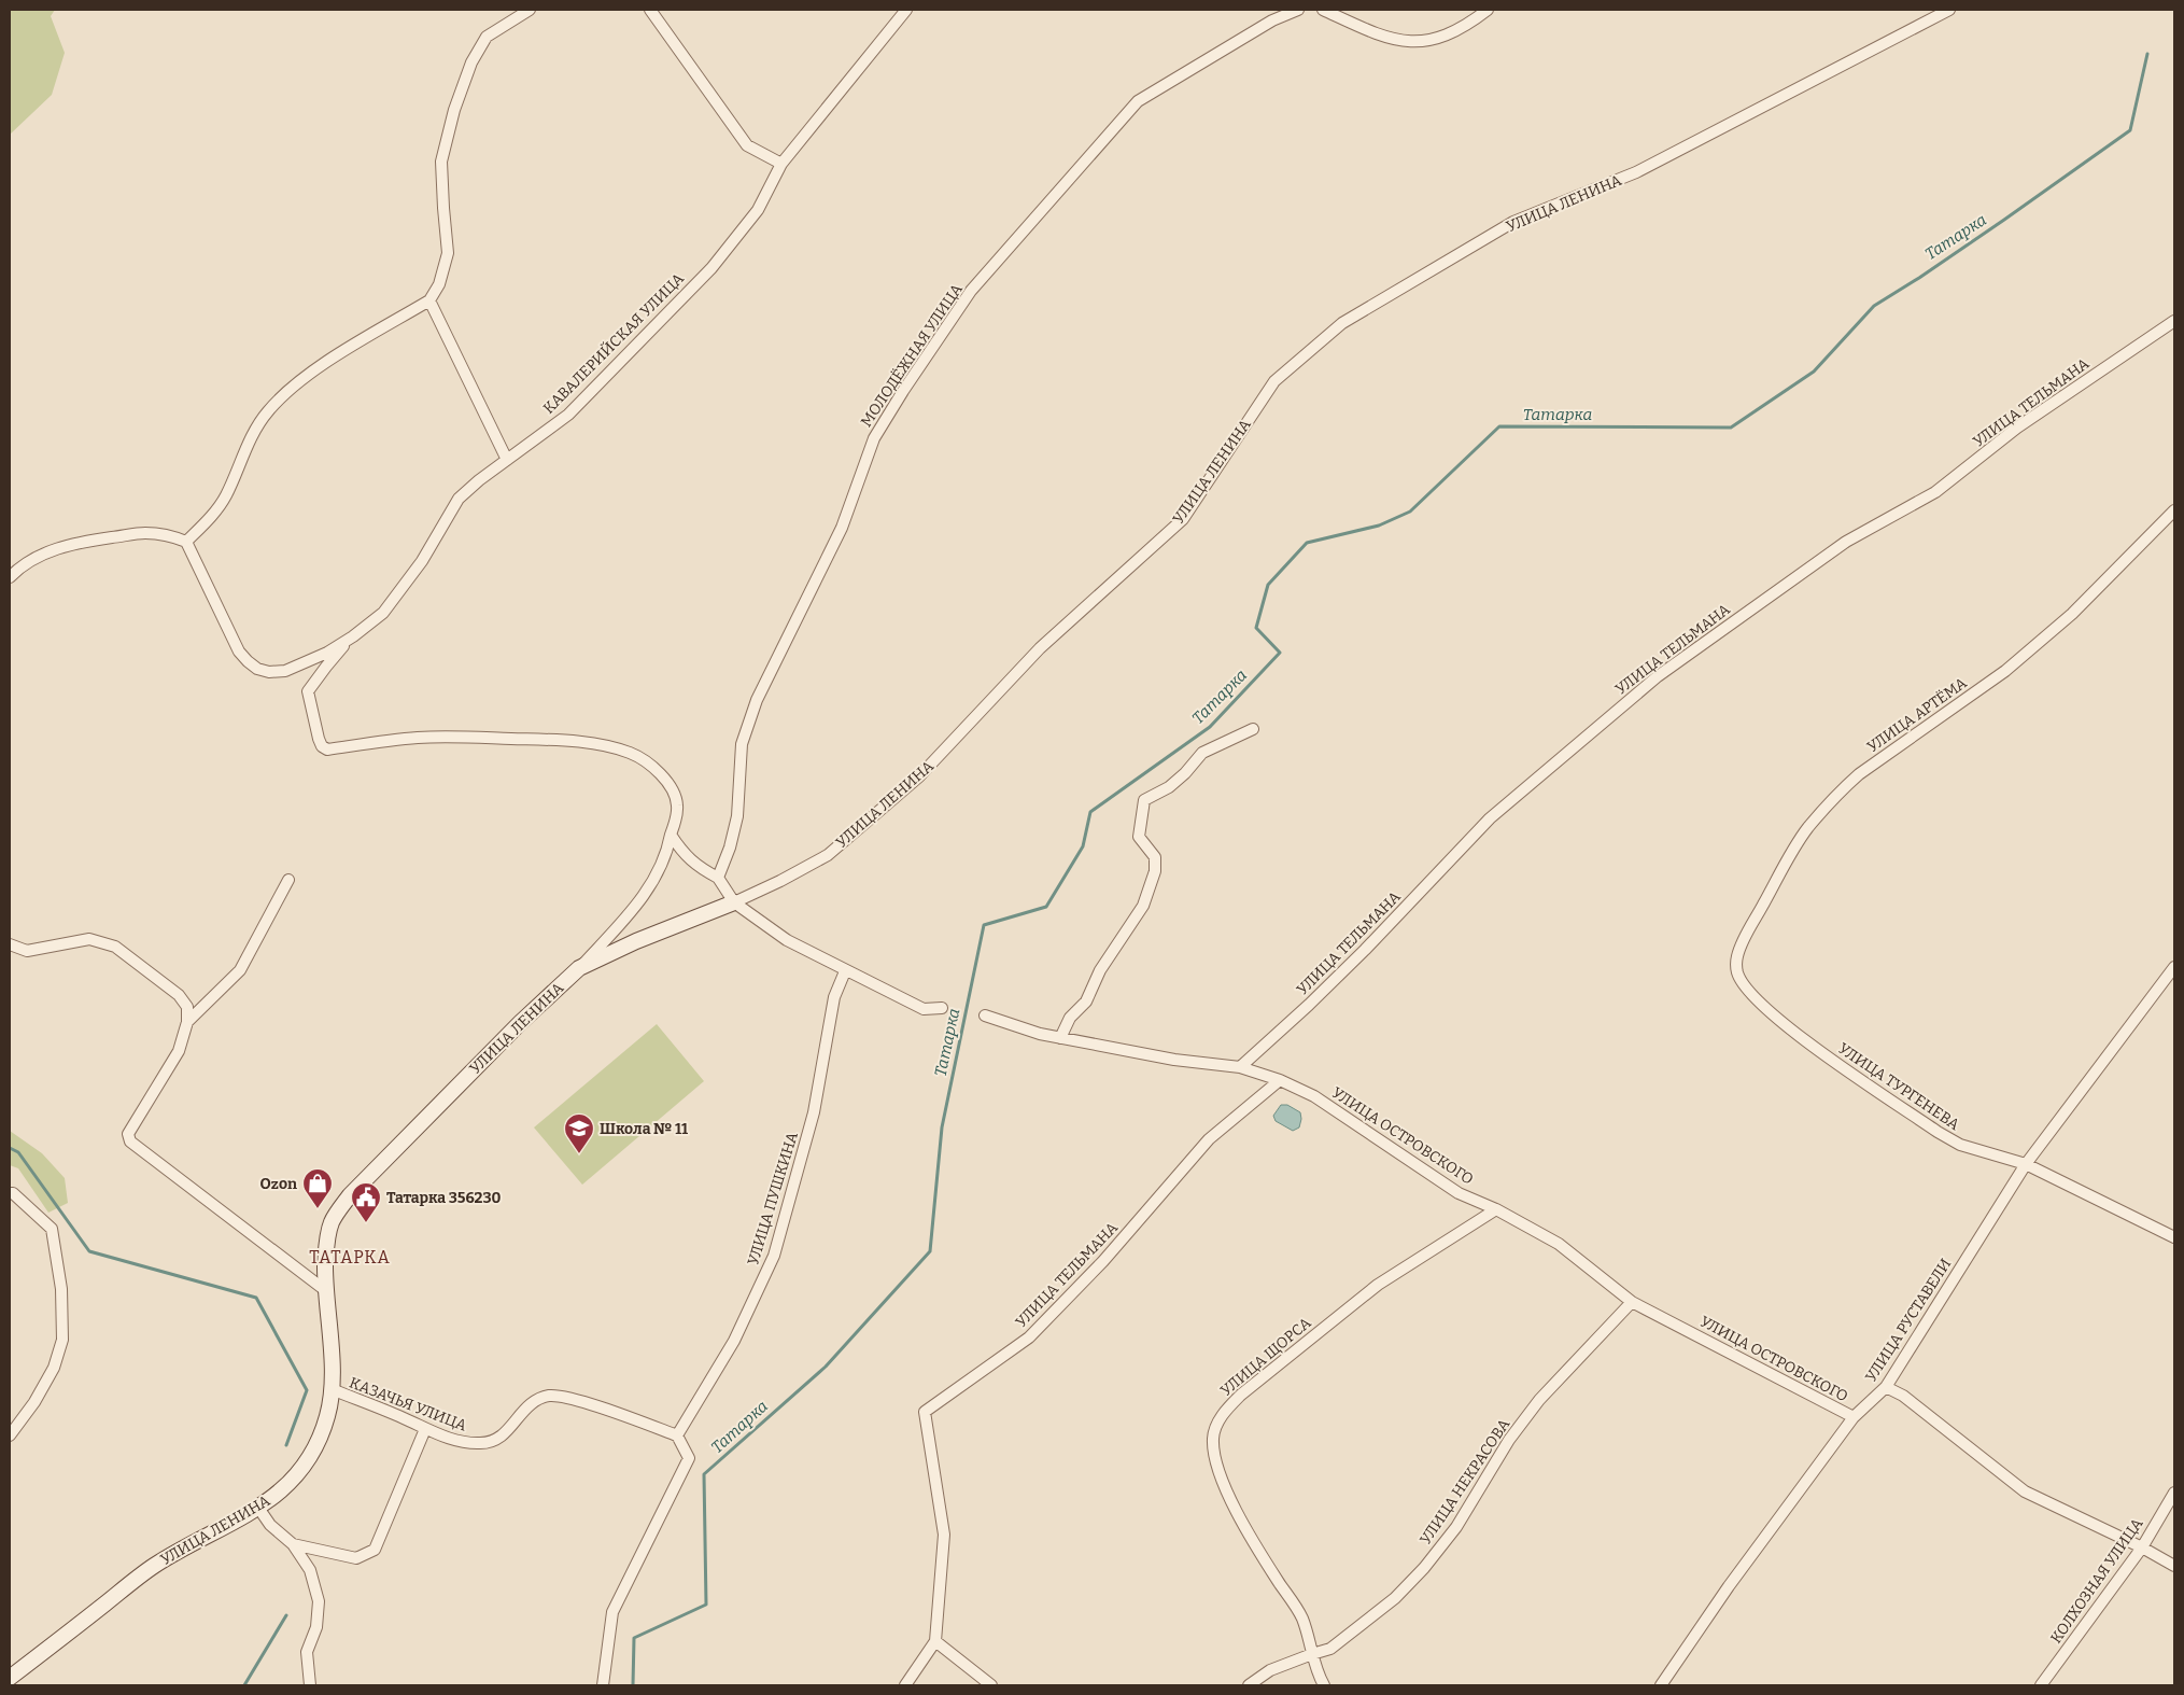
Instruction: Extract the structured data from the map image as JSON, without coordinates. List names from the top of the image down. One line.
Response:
{"streets":{"street":["УЛИЦА ЛЕНИНА","КАВАЛЕРИЙСКАЯ УЛИЦА","МОЛОДЁЖНАЯ УЛИЦА","УЛИЦА ТЕЛЬМАНА","УЛИЦА АРТЁМА","УЛИЦА ТУРГЕНЕВА","УЛИЦА ОСТРОВСКОГО","УЛИЦА ПУШКИНА","УЛИЦА РУСТАВЕЛИ","УЛИЦА ЩОРСА","КАЗАЧЬЯ УЛИЦА","УЛИЦА НЕКРАСОВА","КОЛХОЗНАЯ УЛИЦА"]},"crossings":[["УЛИЦА ЛЕНИНА","КАЗАЧЬЯ УЛИЦА"],["УЛИЦА ТЕЛЬМАНА","УЛИЦА ОСТРОВСКОГО"],["УЛИЦА АРТЁМА","УЛИЦА ТУРГЕНЕВА"],["УЛИЦА ТУРГЕНЕВА","УЛИЦА РУСТАВЕЛИ"],["УЛИЦА ОСТРОВСКОГО","УЛИЦА РУСТАВЕЛИ"],["УЛИЦА ОСТРОВСКОГО","УЛИЦА ЩОРСА"],["УЛИЦА ОСТРОВСКОГО","УЛИЦА НЕКРАСОВА"],["УЛИЦА ПУШКИНА","КАЗАЧЬЯ УЛИЦА"],["УЛИЦА ЩОРСА","УЛИЦА НЕКРАСОВА"]],"districts":["ТАТАРКА"],"water":["Татарка"],"places":{"school or university":["Школа № 11"],"shop":["Ozon"],"public building":["Татарка 356230"]}}
